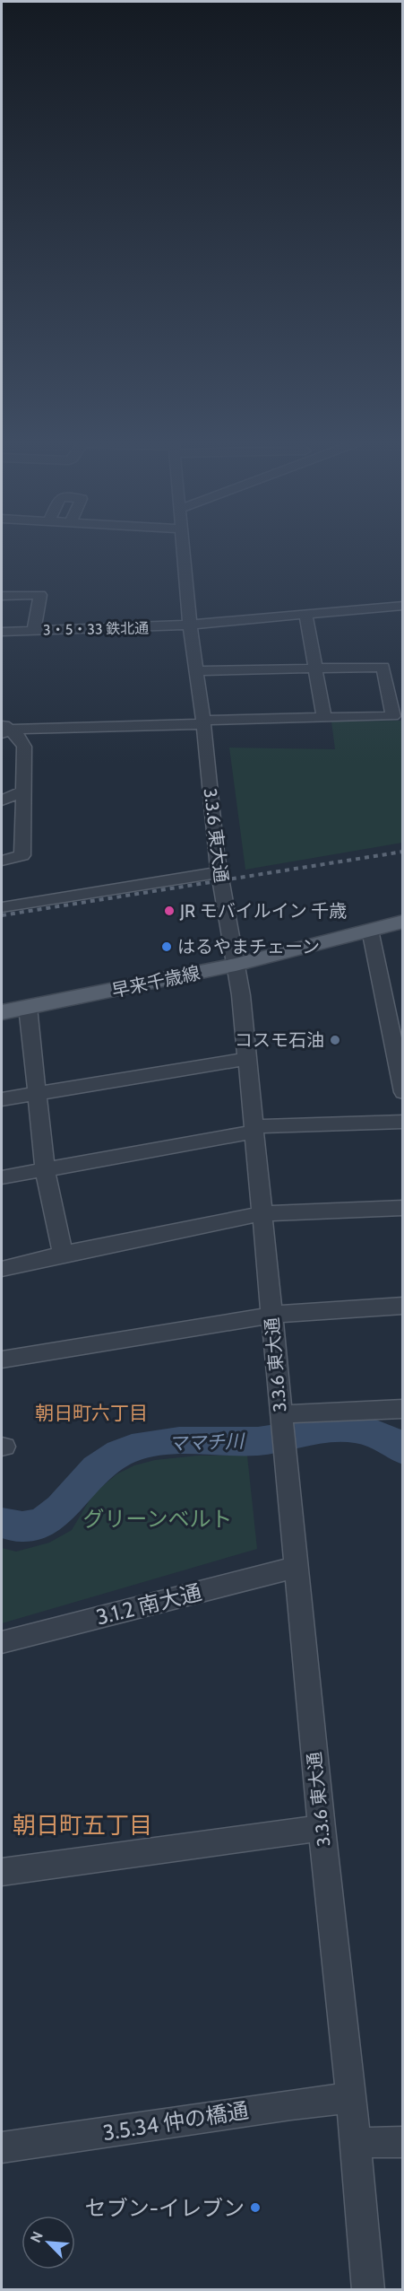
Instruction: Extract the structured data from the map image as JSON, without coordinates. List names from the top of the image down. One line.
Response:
{"streets":{"main road":["早来千歳線"],"street":["3・5・33 鉄北通","3.3.6 東大通","3.1.2 南大通","3.5.34 仲の橋通"]},"crossings":[["3・5・33 鉄北通","3.3.6 東大通"],["3.3.6 東大通","早来千歳線"],["3.3.6 東大通","3.1.2 南大通"],["3.3.6 東大通","3.5.34 仲の橋通"]],"districts":["朝日町六丁目","朝日町五丁目"],"water":["ママチ川"],"parks":["グリーンベルト"],"places":["JR モバイルイン 千歳","はるやまチェーン","コスモ石油","セブン-イレブン"],"north":"top left"}
